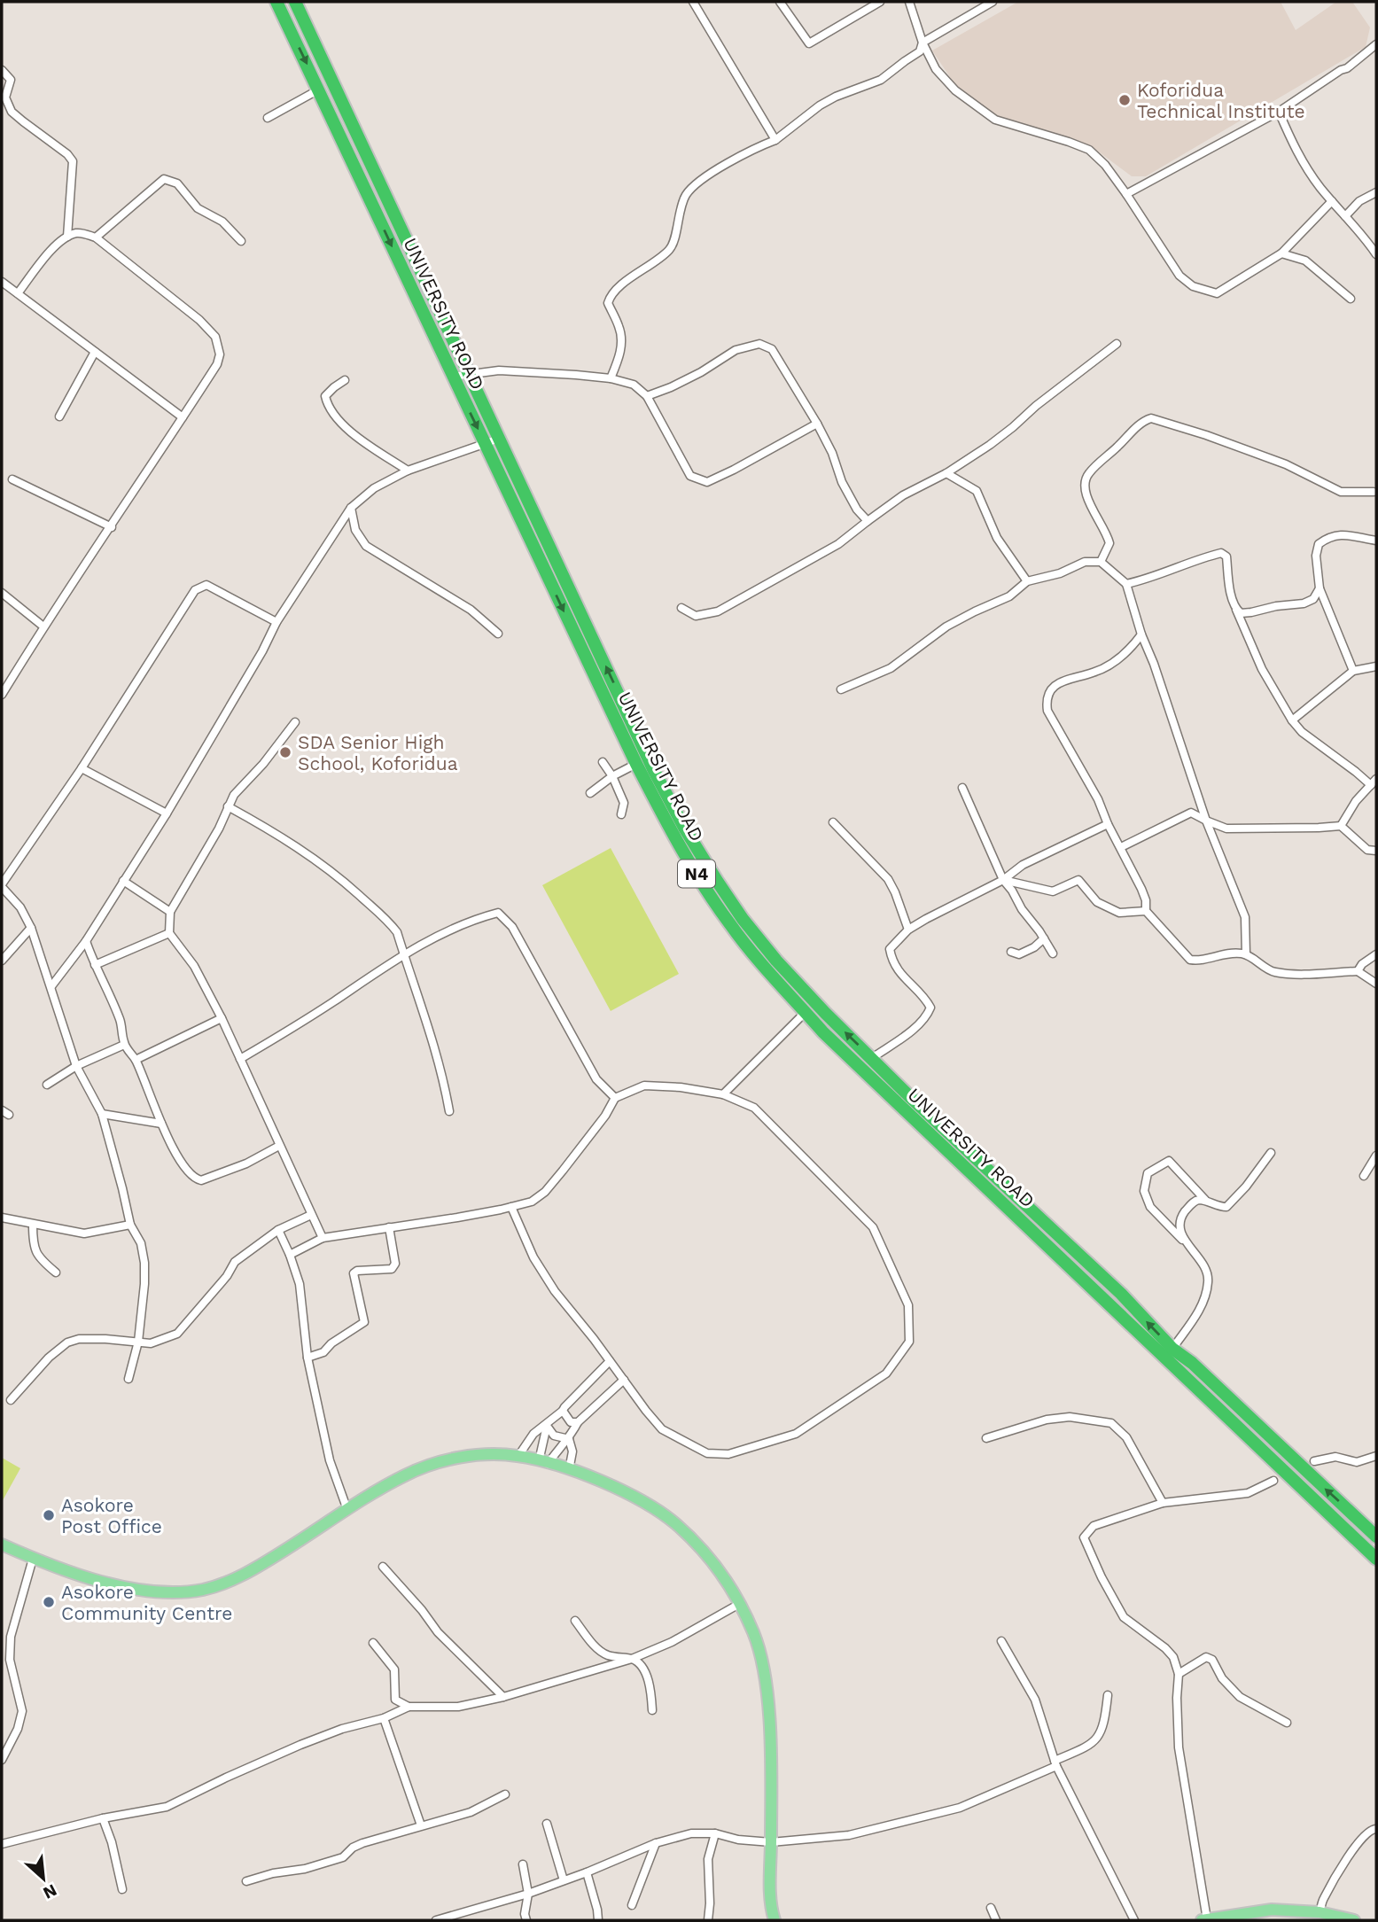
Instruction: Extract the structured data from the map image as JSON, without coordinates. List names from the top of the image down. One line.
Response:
{"streets":{"highway":["UNIVERSITY ROAD","N4"]},"places":["Koforidua Technical Institute","SDA Senior High School, Koforidua","Asokore Post Office","Asokore Community Centre"],"north":"bottom right"}
